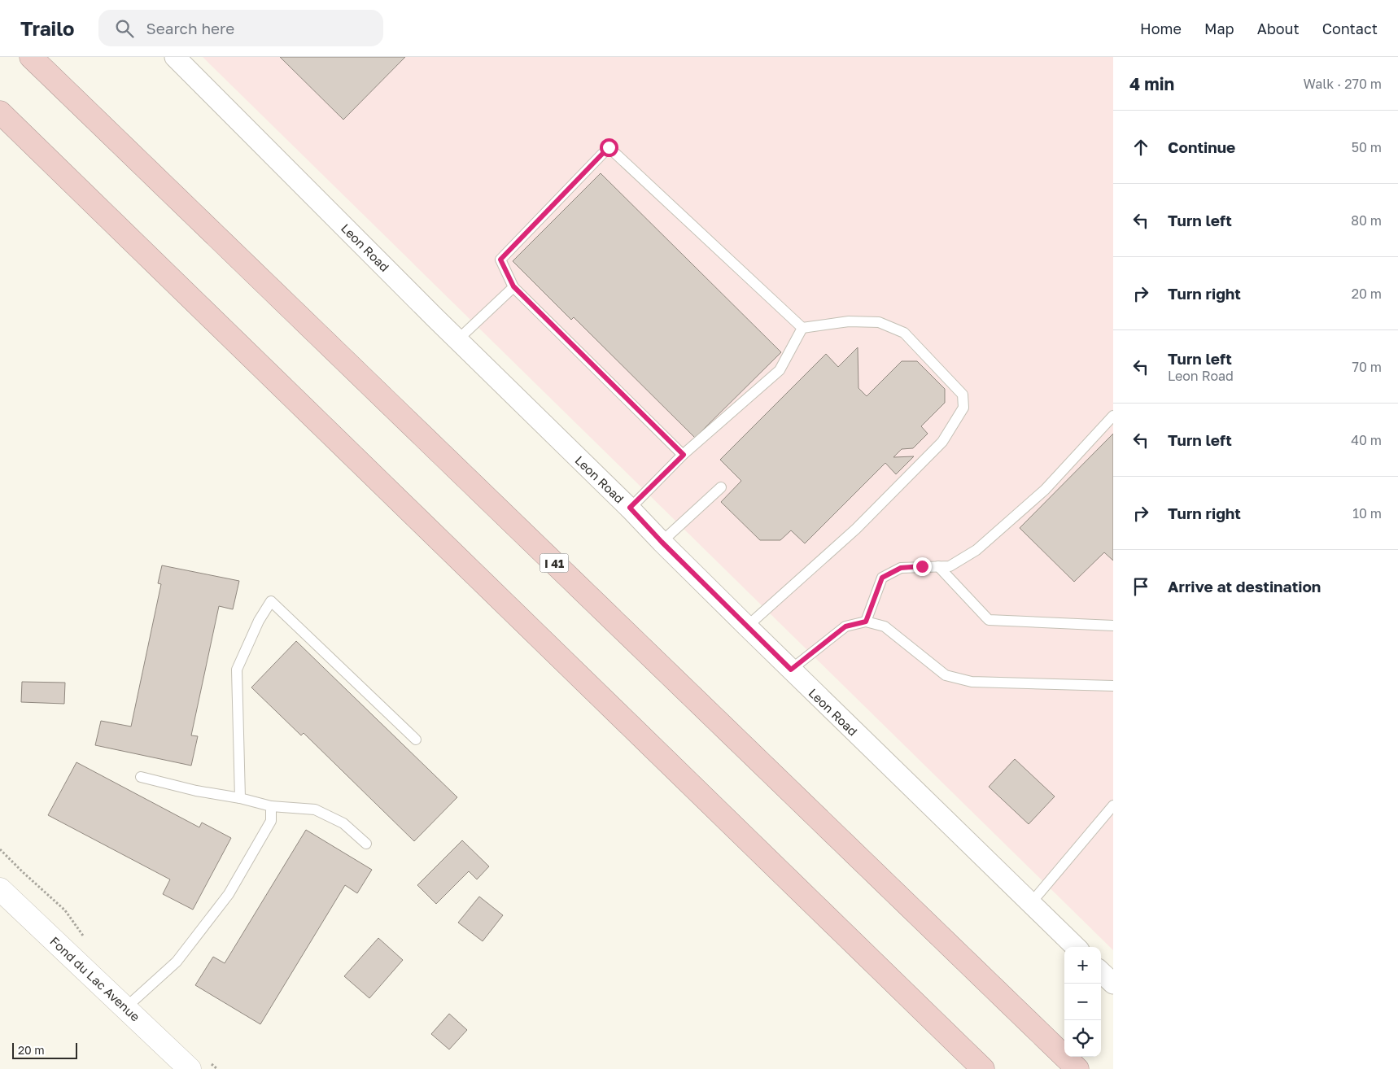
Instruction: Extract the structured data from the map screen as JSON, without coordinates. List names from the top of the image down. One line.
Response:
{"streets":{"highway":["I 41"],"street":["Leon Road","Fond du Lac Avenue"]},"scale_bar":"20 m","page":{"header":"Trailo","search":"Search here","nav":["Home","Map","About","Contact"],"heading":["4 min","Walk · 270 m"],"list":[["Continue","50 m"],["Turn left","80 m"],["Turn right","20 m"],["Turn left","Leon Road","70 m"],["Turn left","40 m"],["Turn right","10 m"],"Arrive at destination"],"map_buttons":["+","−"],"scale":"20 m"}}
